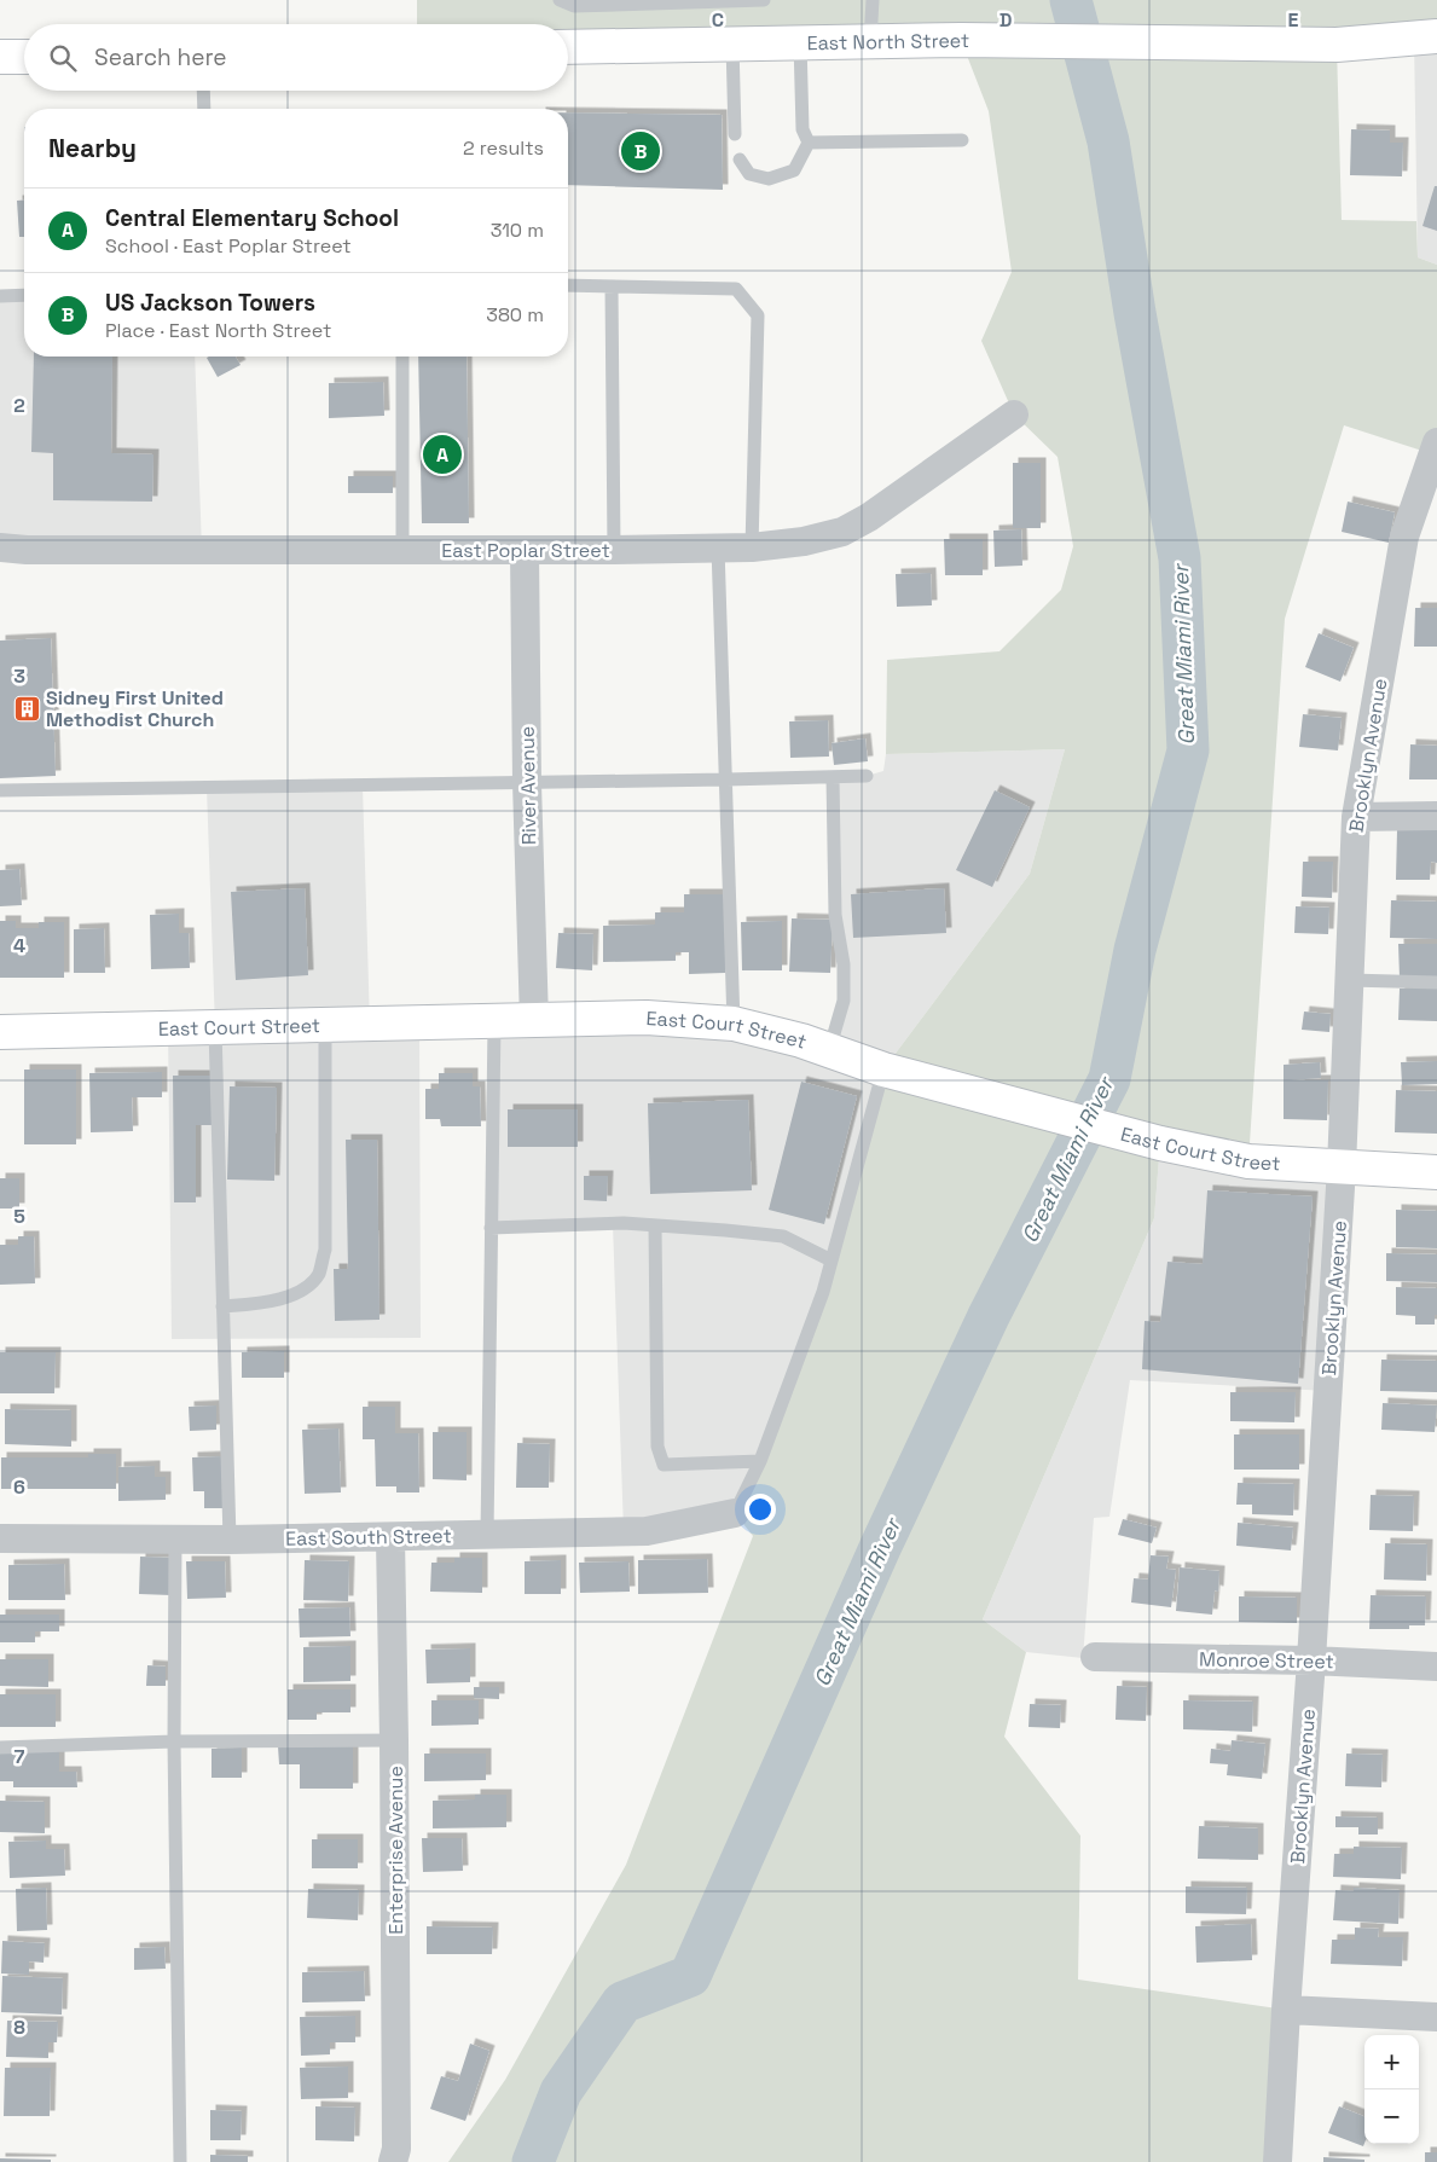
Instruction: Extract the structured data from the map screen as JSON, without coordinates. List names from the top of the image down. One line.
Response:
{"streets":{"main road":["East North Street","East Court Street"],"street":["East Poplar Street","Brooklyn Avenue","River Avenue","East South Street","Monroe Street","Enterprise Avenue"]},"crossings":[["East Poplar Street","River Avenue"],["Brooklyn Avenue","East Court Street"],["Brooklyn Avenue","Monroe Street"],["River Avenue","East Court Street"],["East South Street","Enterprise Avenue"]],"water":["Great Miami River"],"places":{"building":["Sidney First United Methodist Church"]},"page":{"search":"Search here","heading":["Nearby","2 results"],"pins":["B","A"],"list":[{"mark":"A","name":"Central Elementary School","note":"School · East Poplar Street","value":"310 m"},{"mark":"B","name":"US Jackson Towers","note":"Place · East North Street","value":"380 m"}],"map_buttons":["+","−"]},"grid":{"columns":["C","D","E"],"rows":["2","3","4","5","6","7","8"]}}
